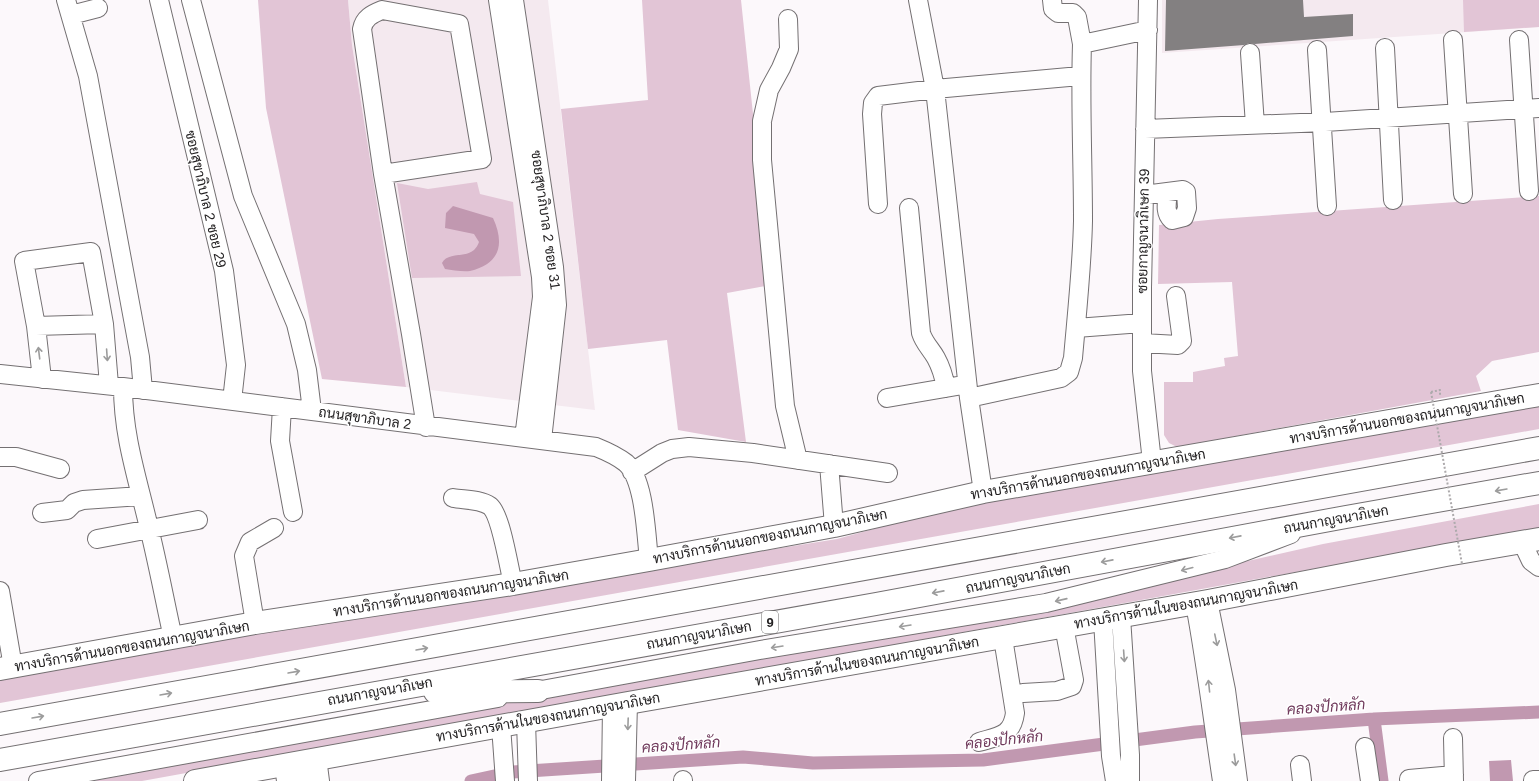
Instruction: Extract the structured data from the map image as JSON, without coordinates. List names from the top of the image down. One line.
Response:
{"streets":{"main road":["ทางบริการด้านนอกของถนนกาญจนาภิเษก","ถนนกาญจนาภิเษก","ทางบริการด้านในของถนนกาญจนาภิเษก","9"],"street":["ซอยสุขาภิบาล 2 ซอย 29","ซอยสุขาภิบาล 2 ซอย 31","ซอยกาญจนาภิเษก 39","ถนนสุขาภิบาล 2"]},"crossings":[["ซอยสุขาภิบาล 2 ซอย 29","ถนนสุขาภิบาล 2"],["ซอยสุขาภิบาล 2 ซอย 31","ถนนสุขาภิบาล 2"],["ซอยกาญจนาภิเษก 39","ทางบริการด้านนอกของถนนกาญจนาภิเษก"],["ถนนสุขาภิบาล 2","ทางบริการด้านนอกของถนนกาญจนาภิเษก"]],"water":["คลองปักหลัก"]}
